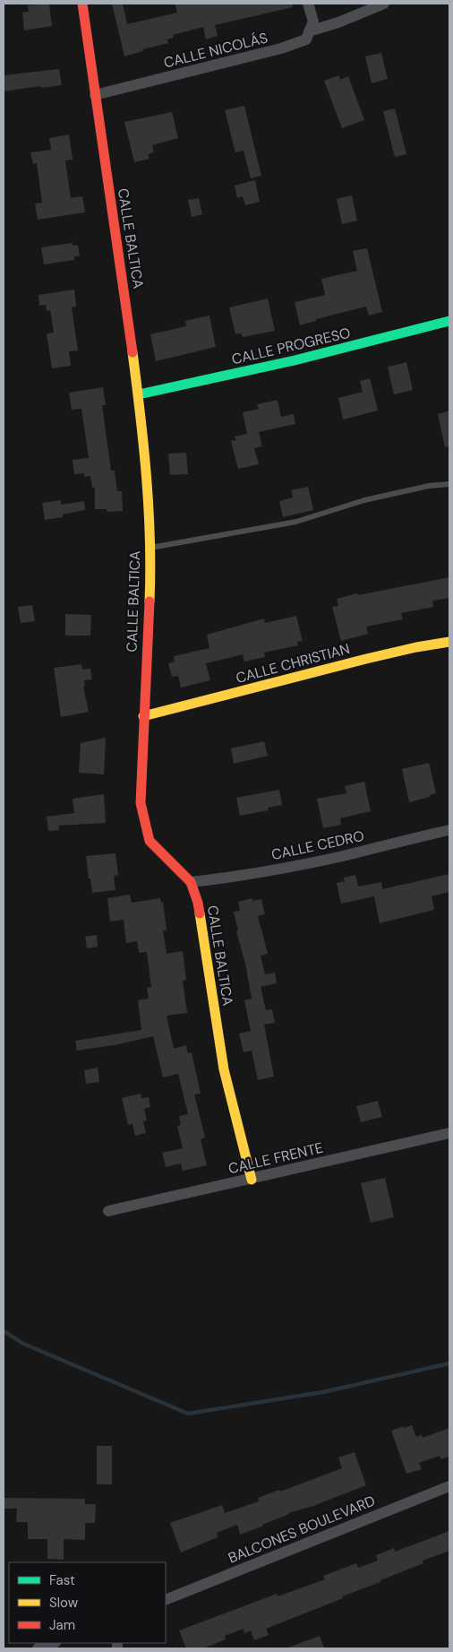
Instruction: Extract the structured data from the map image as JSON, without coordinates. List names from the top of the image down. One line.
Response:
{"streets":{"street":["CALLE NICOLÁS","CALLE BALTICA","CALLE PROGRESO","CALLE CHRISTIAN","CALLE CEDRO","CALLE FRENTE","BALCONES BOULEVARD"]},"crossings":[["CALLE NICOLÁS","CALLE BALTICA"],["CALLE BALTICA","CALLE PROGRESO"],["CALLE BALTICA","CALLE CHRISTIAN"],["CALLE BALTICA","CALLE CEDRO"],["CALLE BALTICA","CALLE FRENTE"]],"legend":["Fast","Slow","Jam"]}
